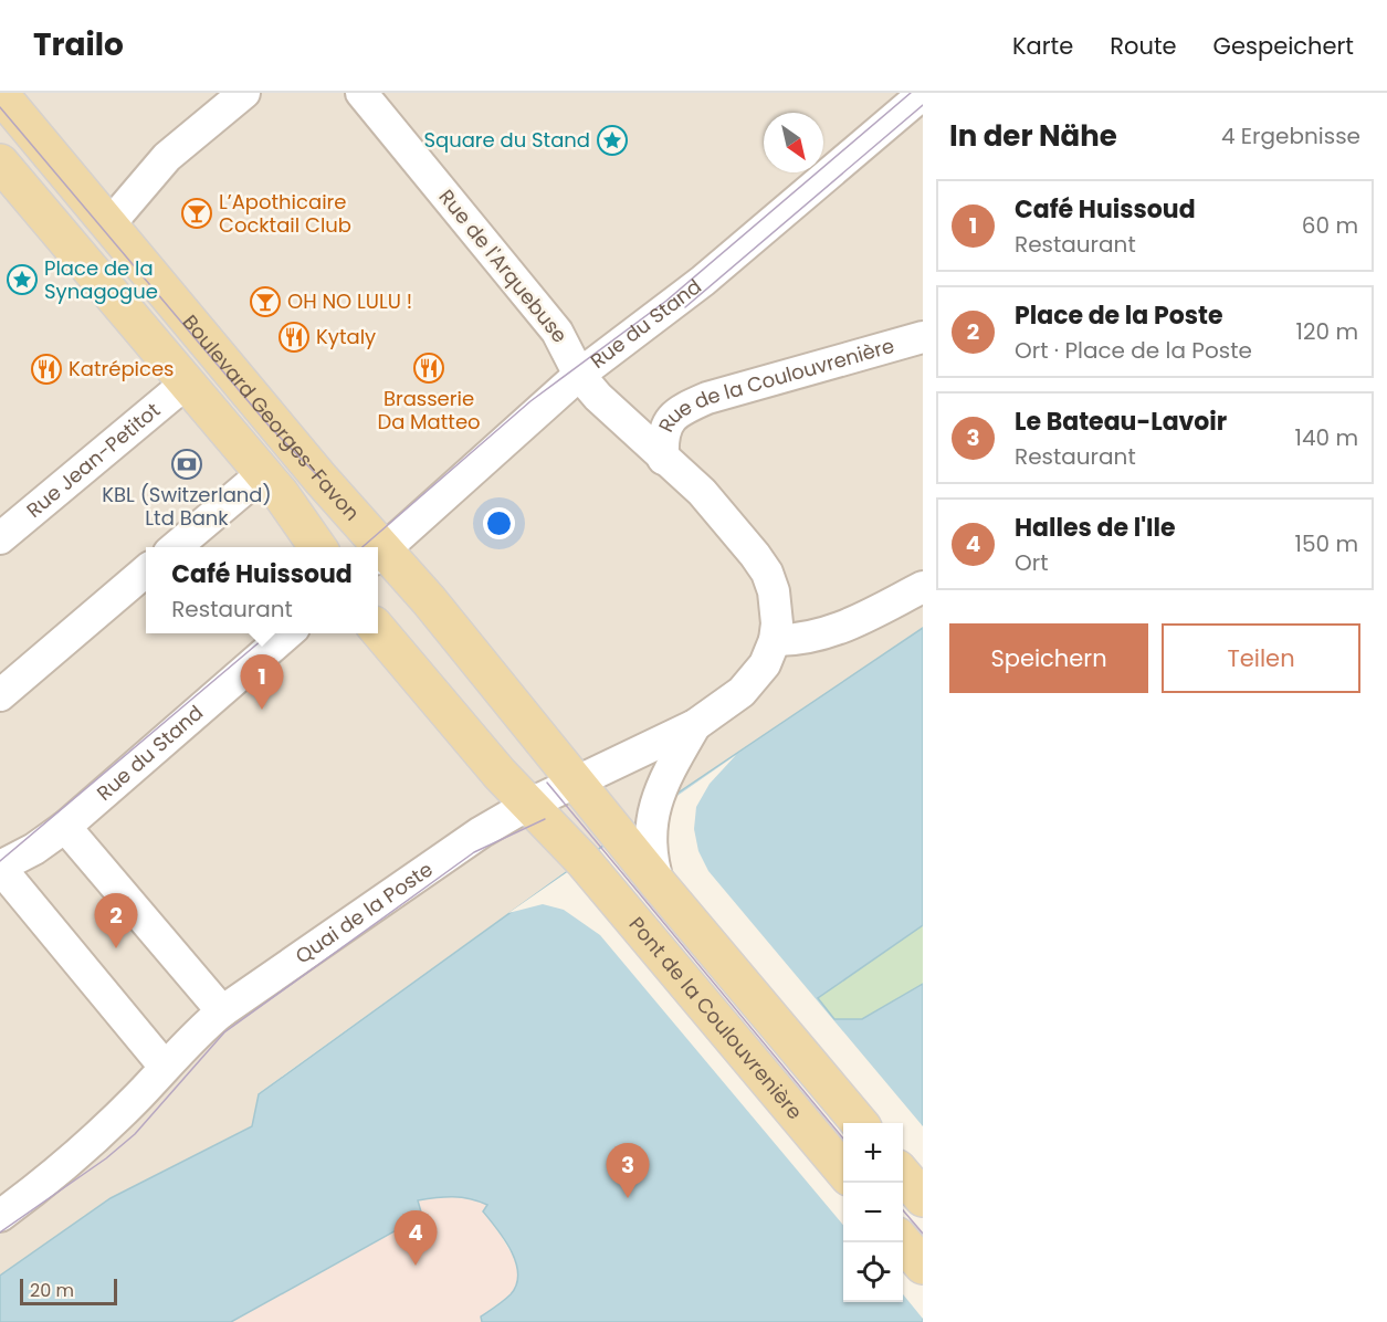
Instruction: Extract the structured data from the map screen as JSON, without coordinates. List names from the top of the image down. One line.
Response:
{"streets":{"main road":["Boulevard Georges-Favon","Pont de la Coulouvrenière"],"street":["Rue de l'Arquebuse","Rue du Stand","Rue de la Coulouvrenière","Rue Jean-Petitot","Quai de la Poste"]},"crossings":[["Rue de l'Arquebuse","Rue du Stand"],["Rue de l'Arquebuse","Rue de la Coulouvrenière"],["Rue de l'Arquebuse","Quai de la Poste"],["Rue du Stand","Boulevard Georges-Favon"],["Boulevard Georges-Favon","Quai de la Poste"],["Quai de la Poste","Pont de la Coulouvrenière"]],"places":{"place":["Square du Stand","Place de la Synagogue"],"bar":["L’Apothicaire Cocktail Club","OH NO LULU !"],"restaurant":["Kytaly","Brasserie Da Matteo","Katrépices"],"bank":["KBL (Switzerland) Ltd Bank"]},"scale_bar":"20 m","north":"bottom right","page":{"header":"Trailo","nav":["Karte","Route","Gespeichert"],"heading":["In der Nähe","4 Ergebnisse"],"list":[{"mark":"1","name":"Café Huissoud","note":"Restaurant","value":"60 m"},{"mark":"2","name":"Place de la Poste","note":"Ort · Place de la Poste","value":"120 m"},{"mark":"3","name":"Le Bateau-Lavoir","note":"Restaurant","value":"140 m"},{"mark":"4","name":"Halles de l'Ile","note":"Ort","value":"150 m"}],"popup":["Café Huissoud","Restaurant"],"buttons":["Speichern","Teilen"],"pins":["1","2","3","4"],"map_buttons":["+","−"],"scale":"20 m"}}
